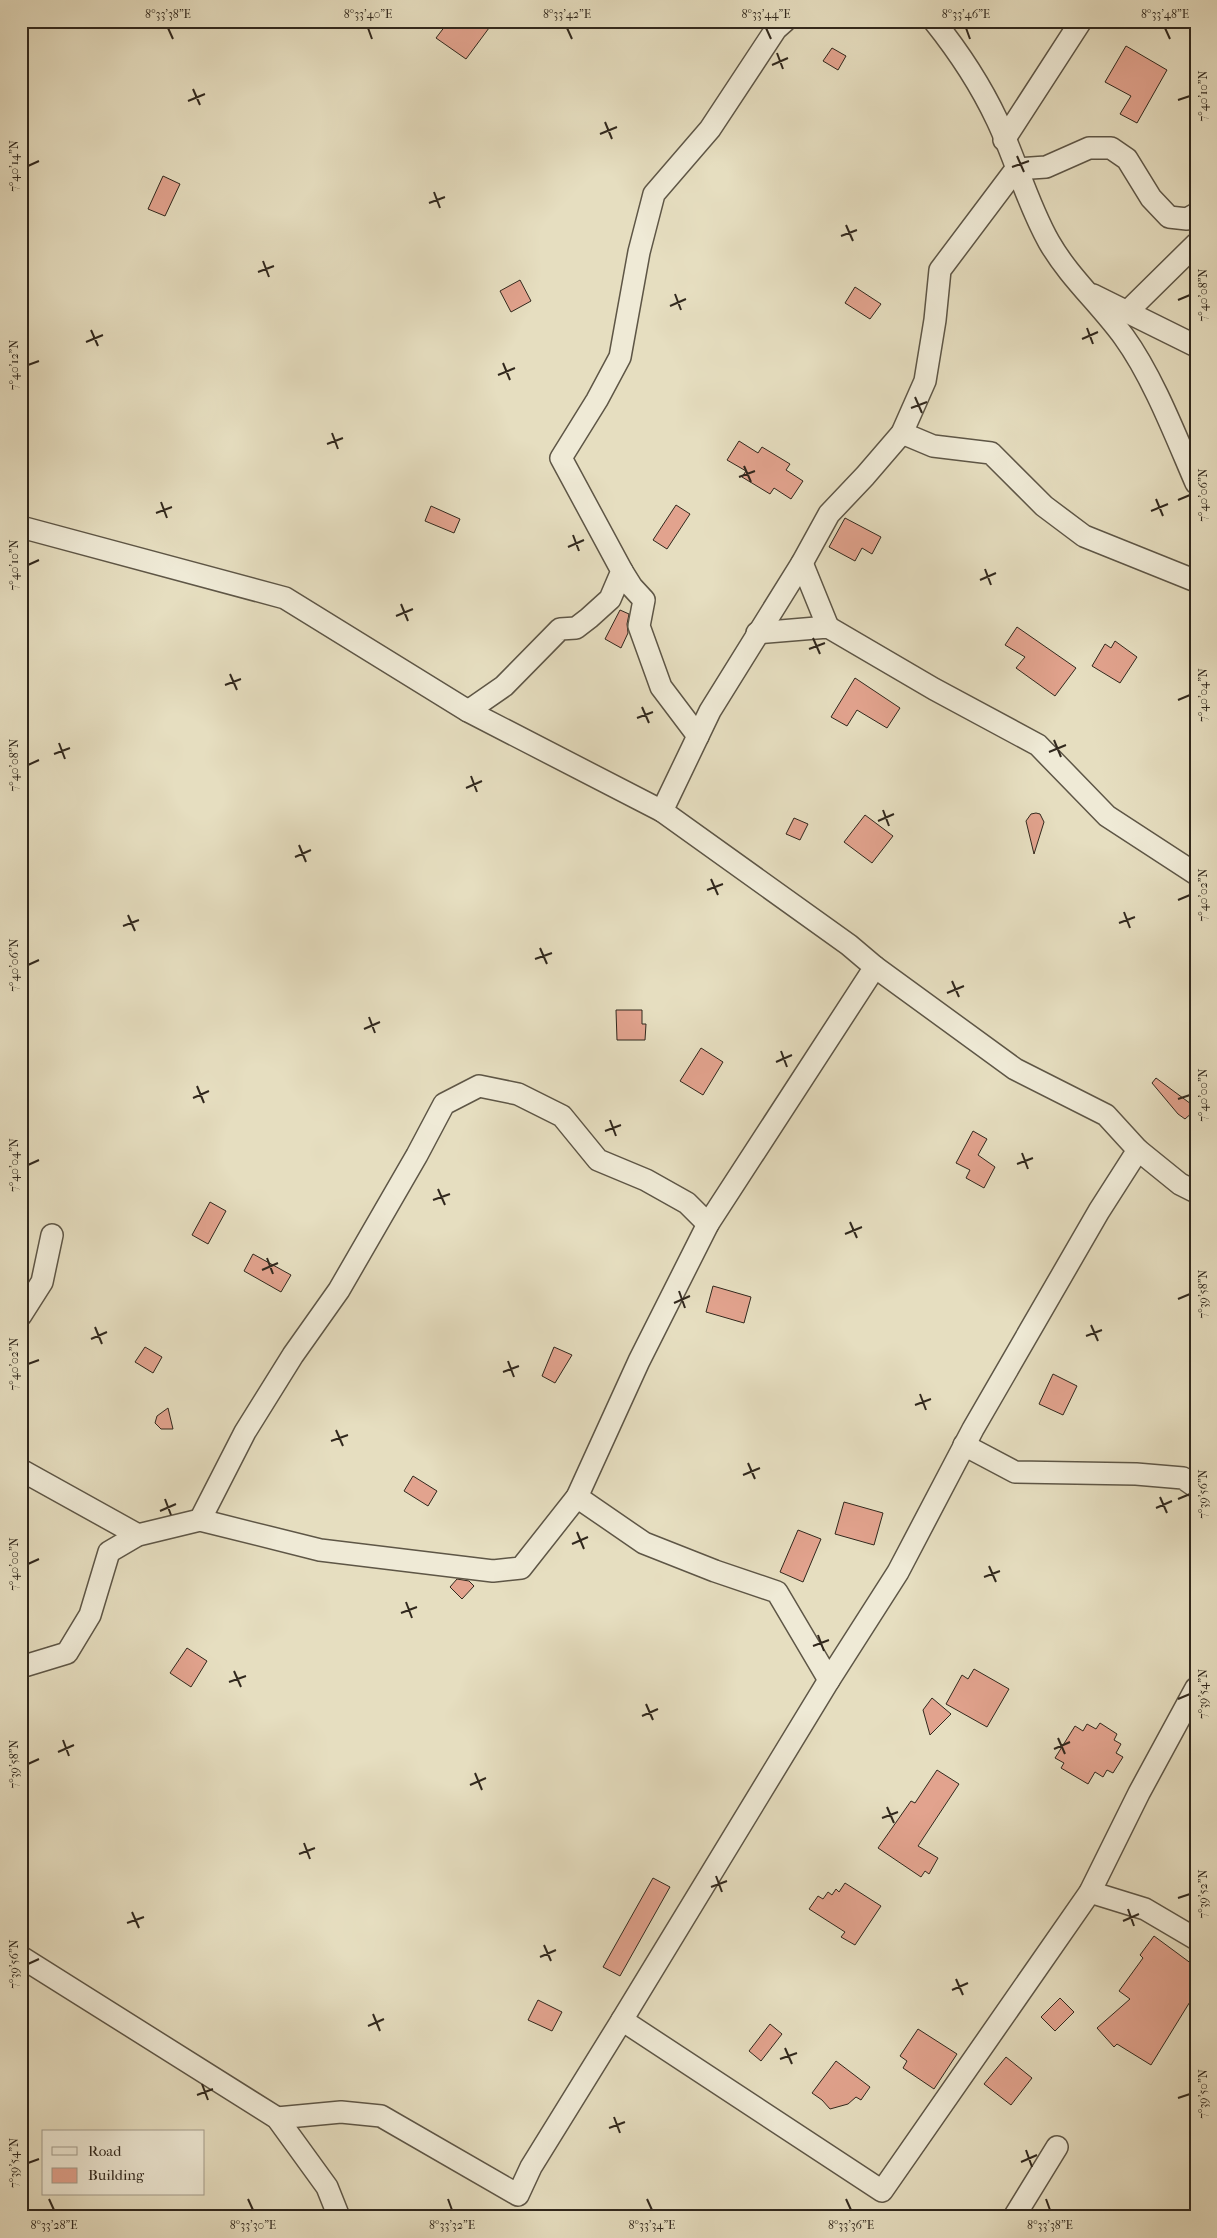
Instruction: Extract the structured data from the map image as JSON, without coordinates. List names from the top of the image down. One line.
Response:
{"legend":["Road","Building"],"coordinates":["8°33'38\"E","8°33'40\"E","8°33'42\"E","8°33'44\"E","8°33'46\"E","8°33'48\"E","7°40'10\"N","7°40'14\"N","7°40'08\"N","7°40'12\"N","7°40'06\"N","7°40'04\"N","7°40'02\"N","7°40'00\"N","7°39'58\"N","7°39'56\"N","7°39'54\"N","7°39'52\"N","7°39'50\"N","8°33'28\"E","8°33'30\"E","8°33'32\"E","8°33'34\"E","8°33'36\"E"]}
